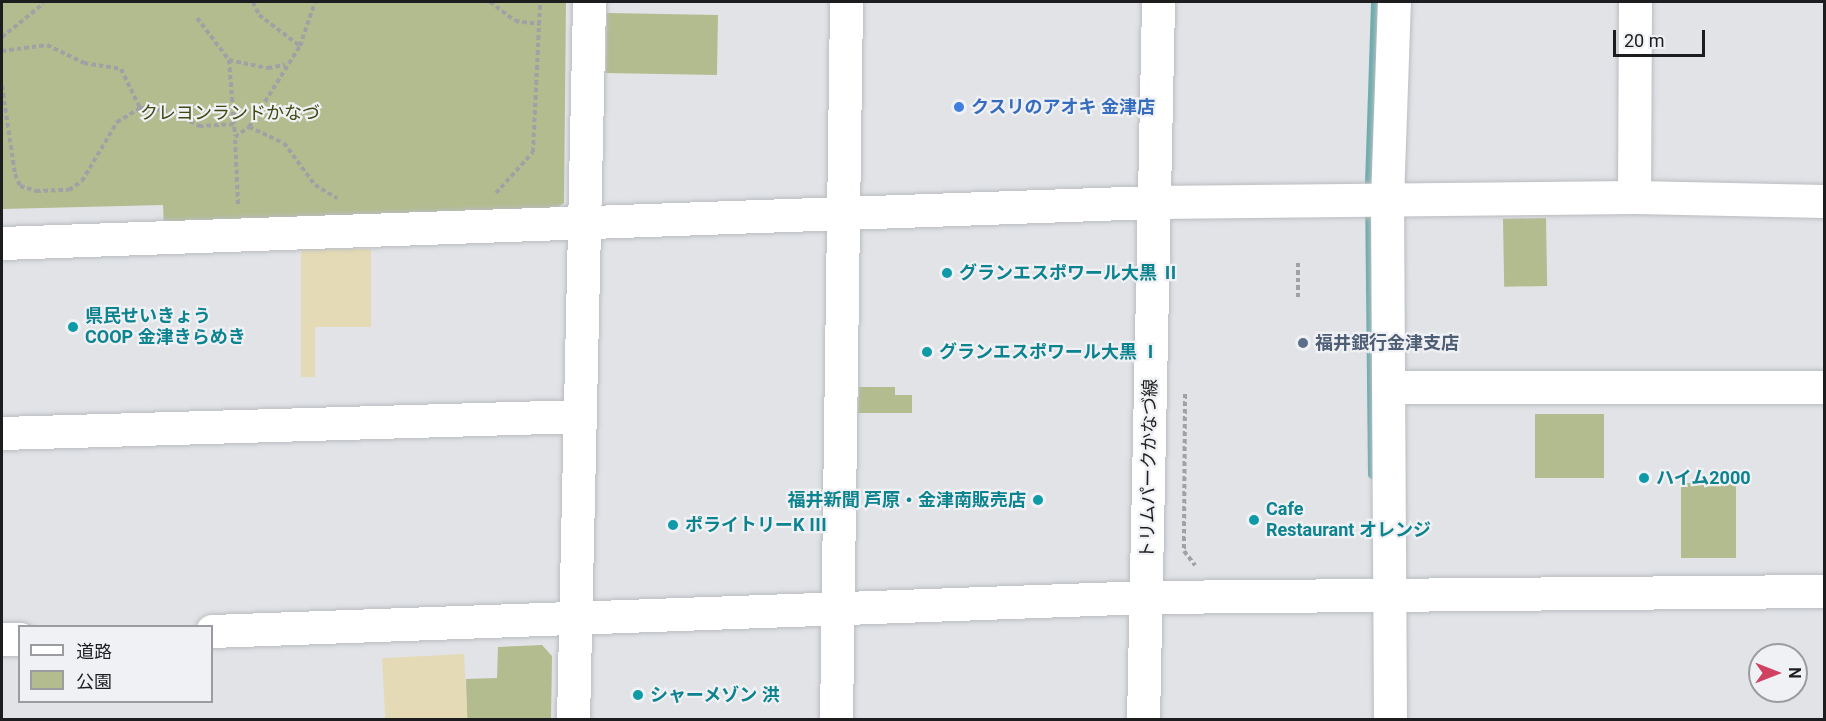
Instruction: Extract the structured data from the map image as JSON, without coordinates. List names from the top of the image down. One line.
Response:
{"streets":{"street":["トリムパークかなづ線"]},"parks":["クレヨンランドかなづ"],"places":["クスリのアオキ 金津店","グランエスポワール大黒 Ⅱ","県民せいきょう COOP 金津きらめき","福井銀行金津支店","グランエスポワール大黒 Ⅰ","ハイム2000","福井新聞 芦原・金津南販売店","Cafe Restaurant オレンジ","ポライトリーK Ⅲ","シャーメゾン 洪"],"legend":["道路","公園"],"scale_bar":"20 m","north":"right"}
